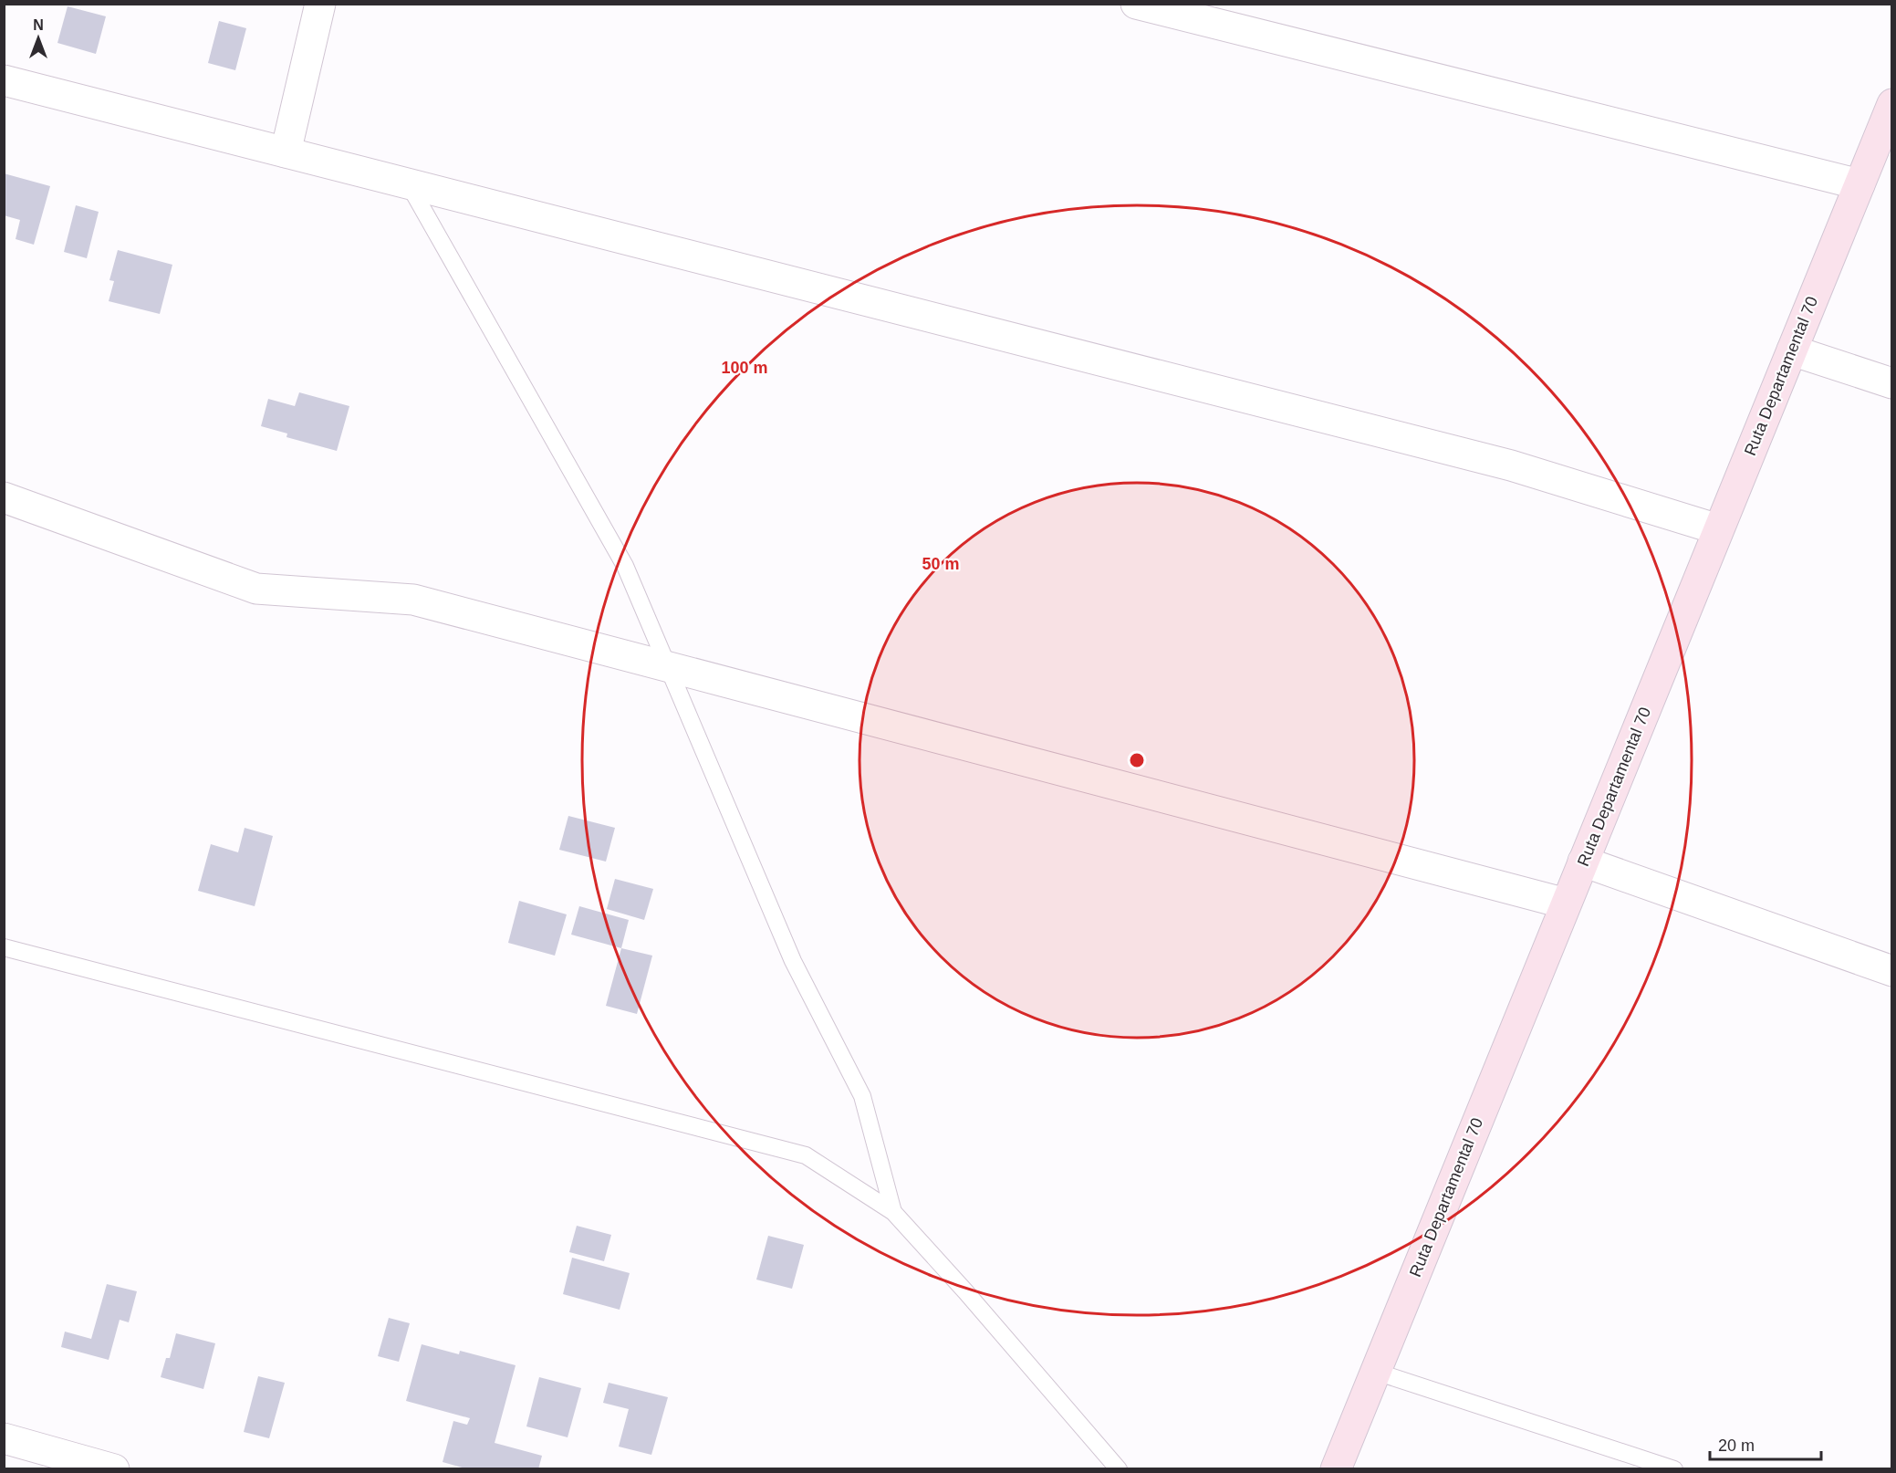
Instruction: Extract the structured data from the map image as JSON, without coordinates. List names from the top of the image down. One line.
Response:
{"streets":{"main road":["Ruta Departamental 70"]},"scale_bar":"20 m","north":"top","rings":["100 m","50 m"]}
